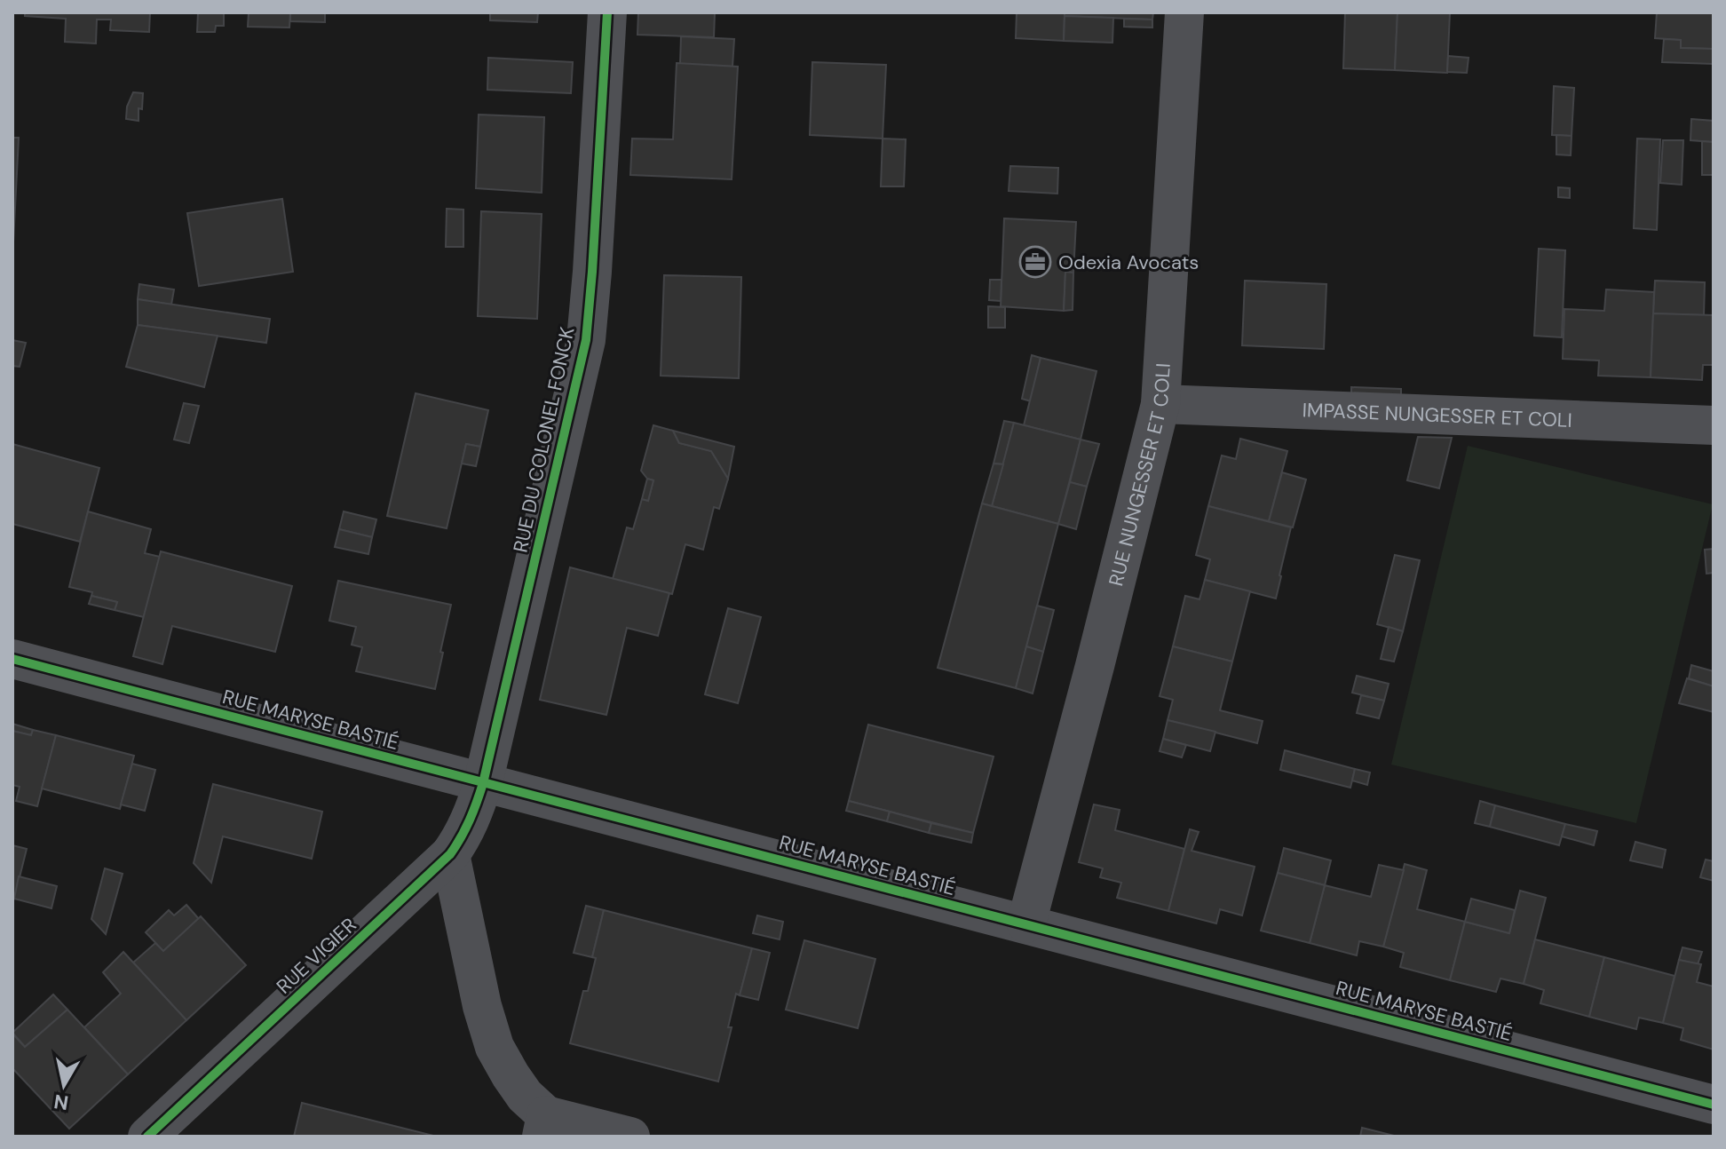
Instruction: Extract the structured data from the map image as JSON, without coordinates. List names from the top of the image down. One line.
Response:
{"streets":{"street":["IMPASSE NUNGESSER ET COLI","RUE DU COLONEL FONCK","RUE NUNGESSER ET COLI","RUE MARYSE BASTIÉ","RUE VIGIER"]},"crossings":[["IMPASSE NUNGESSER ET COLI","RUE NUNGESSER ET COLI"],["RUE DU COLONEL FONCK","RUE MARYSE BASTIÉ"],["RUE DU COLONEL FONCK","RUE VIGIER"],["RUE NUNGESSER ET COLI","RUE MARYSE BASTIÉ"],["RUE MARYSE BASTIÉ","RUE VIGIER"]],"places":{"office":["Odexia Avocats"]},"north":"bottom"}
